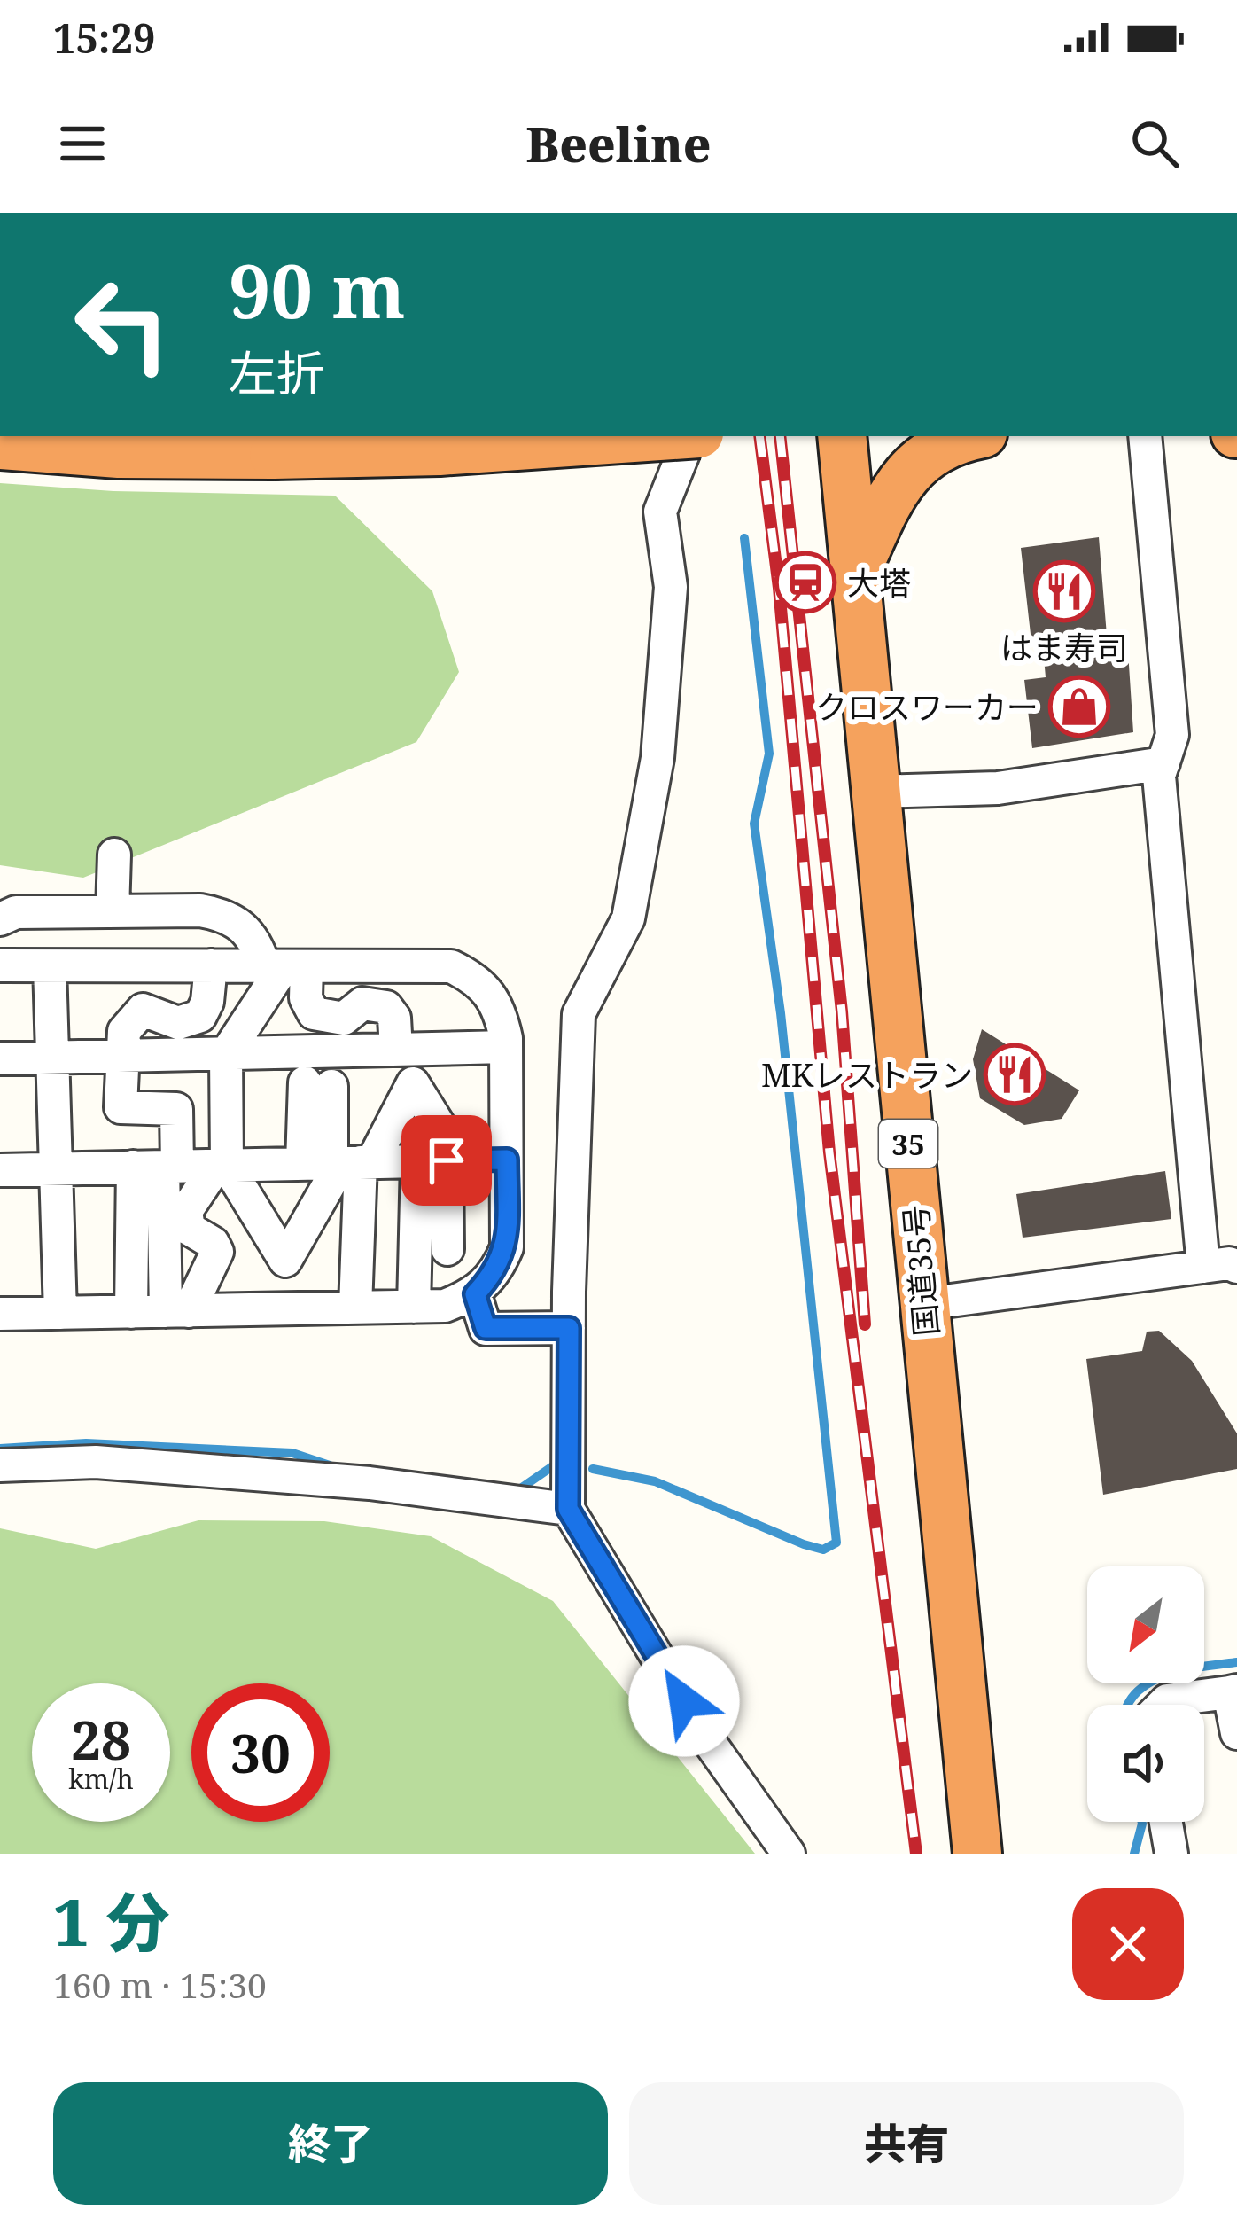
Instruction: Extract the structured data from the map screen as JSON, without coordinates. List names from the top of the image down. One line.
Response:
{"streets":{"highway":["35","国道35号"]},"places":{"station":["大塔"],"restaurant":["はま寿司","MKレストラン"],"shop":["クロスワーカー"]},"north":"bottom left","page":{"status":"15:29","header":"Beeline","turn":["90 m","左折"],"speed":"28 km/h","limit":"30","heading":["1 分","160 m · 15:30"],"buttons":["終了","共有"]}}
